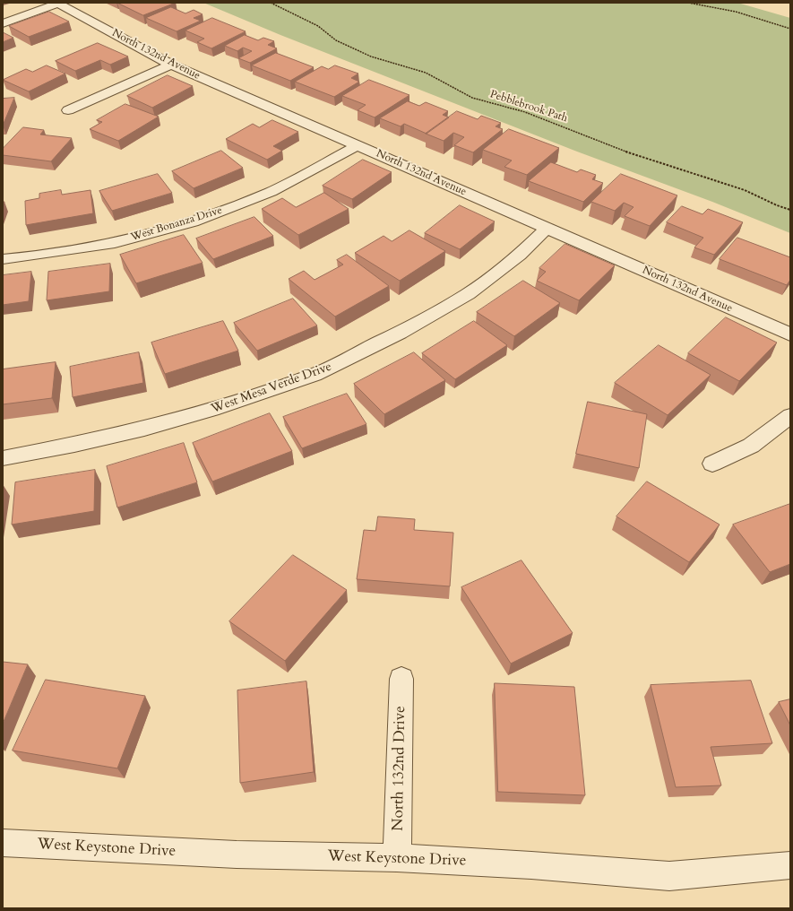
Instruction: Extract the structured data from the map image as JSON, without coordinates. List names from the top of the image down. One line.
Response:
{"streets":{"street":["North 132nd Avenue","West Bonanza Drive","West Mesa Verde Drive","North 132nd Drive","West Keystone Drive"],"path":["Pebblebrook Path"]},"crossings":[["North 132nd Avenue","West Bonanza Drive"],["North 132nd Avenue","West Mesa Verde Drive"],["North 132nd Drive","West Keystone Drive"]]}
